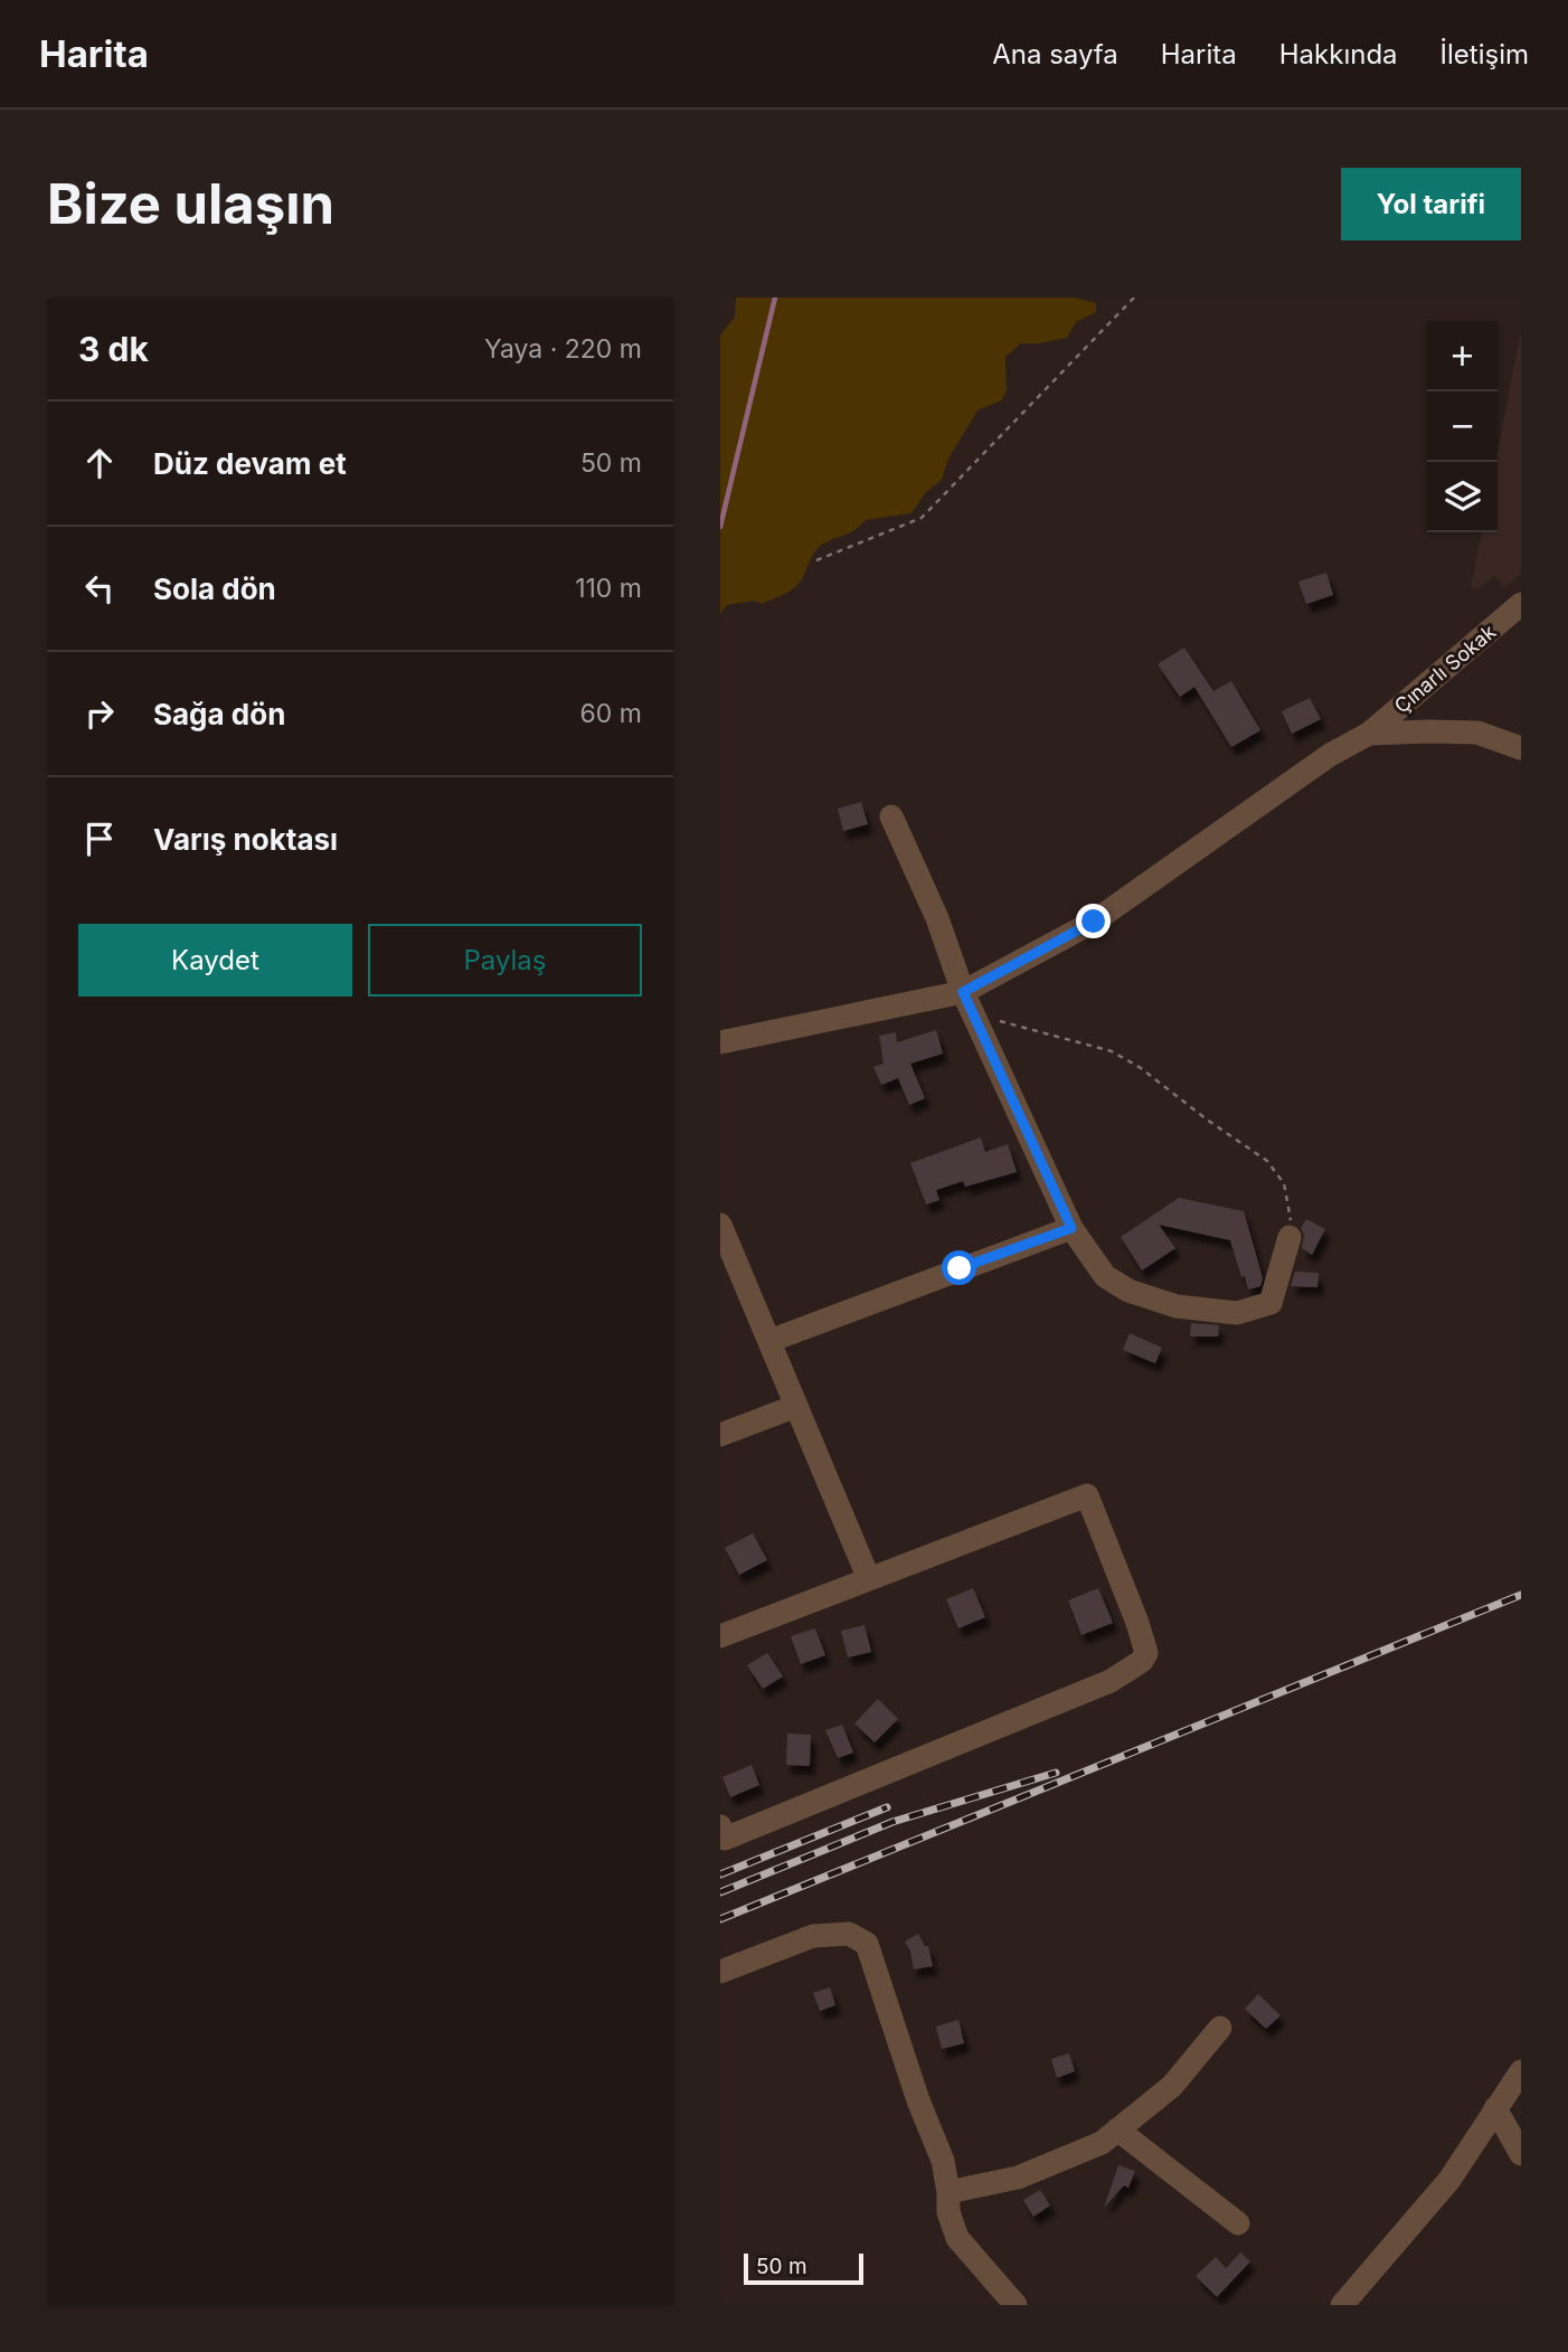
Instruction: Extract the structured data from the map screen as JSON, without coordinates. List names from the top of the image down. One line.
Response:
{"streets":{"street":["Çınarlı Sokak"]},"scale_bar":"50 m","page":{"header":"Harita","nav":["Ana sayfa","Harita","Hakkında","İletişim"],"buttons":["Yol tarifi",["Kaydet","Paylaş"]],"title":"Bize ulaşın","heading":["3 dk","Yaya · 220 m"],"map_buttons":["+","−"],"list":[["Düz devam et","50 m"],["Sola dön","110 m"],["Sağa dön","60 m"],"Varış noktası"],"scale":"50 m"}}
